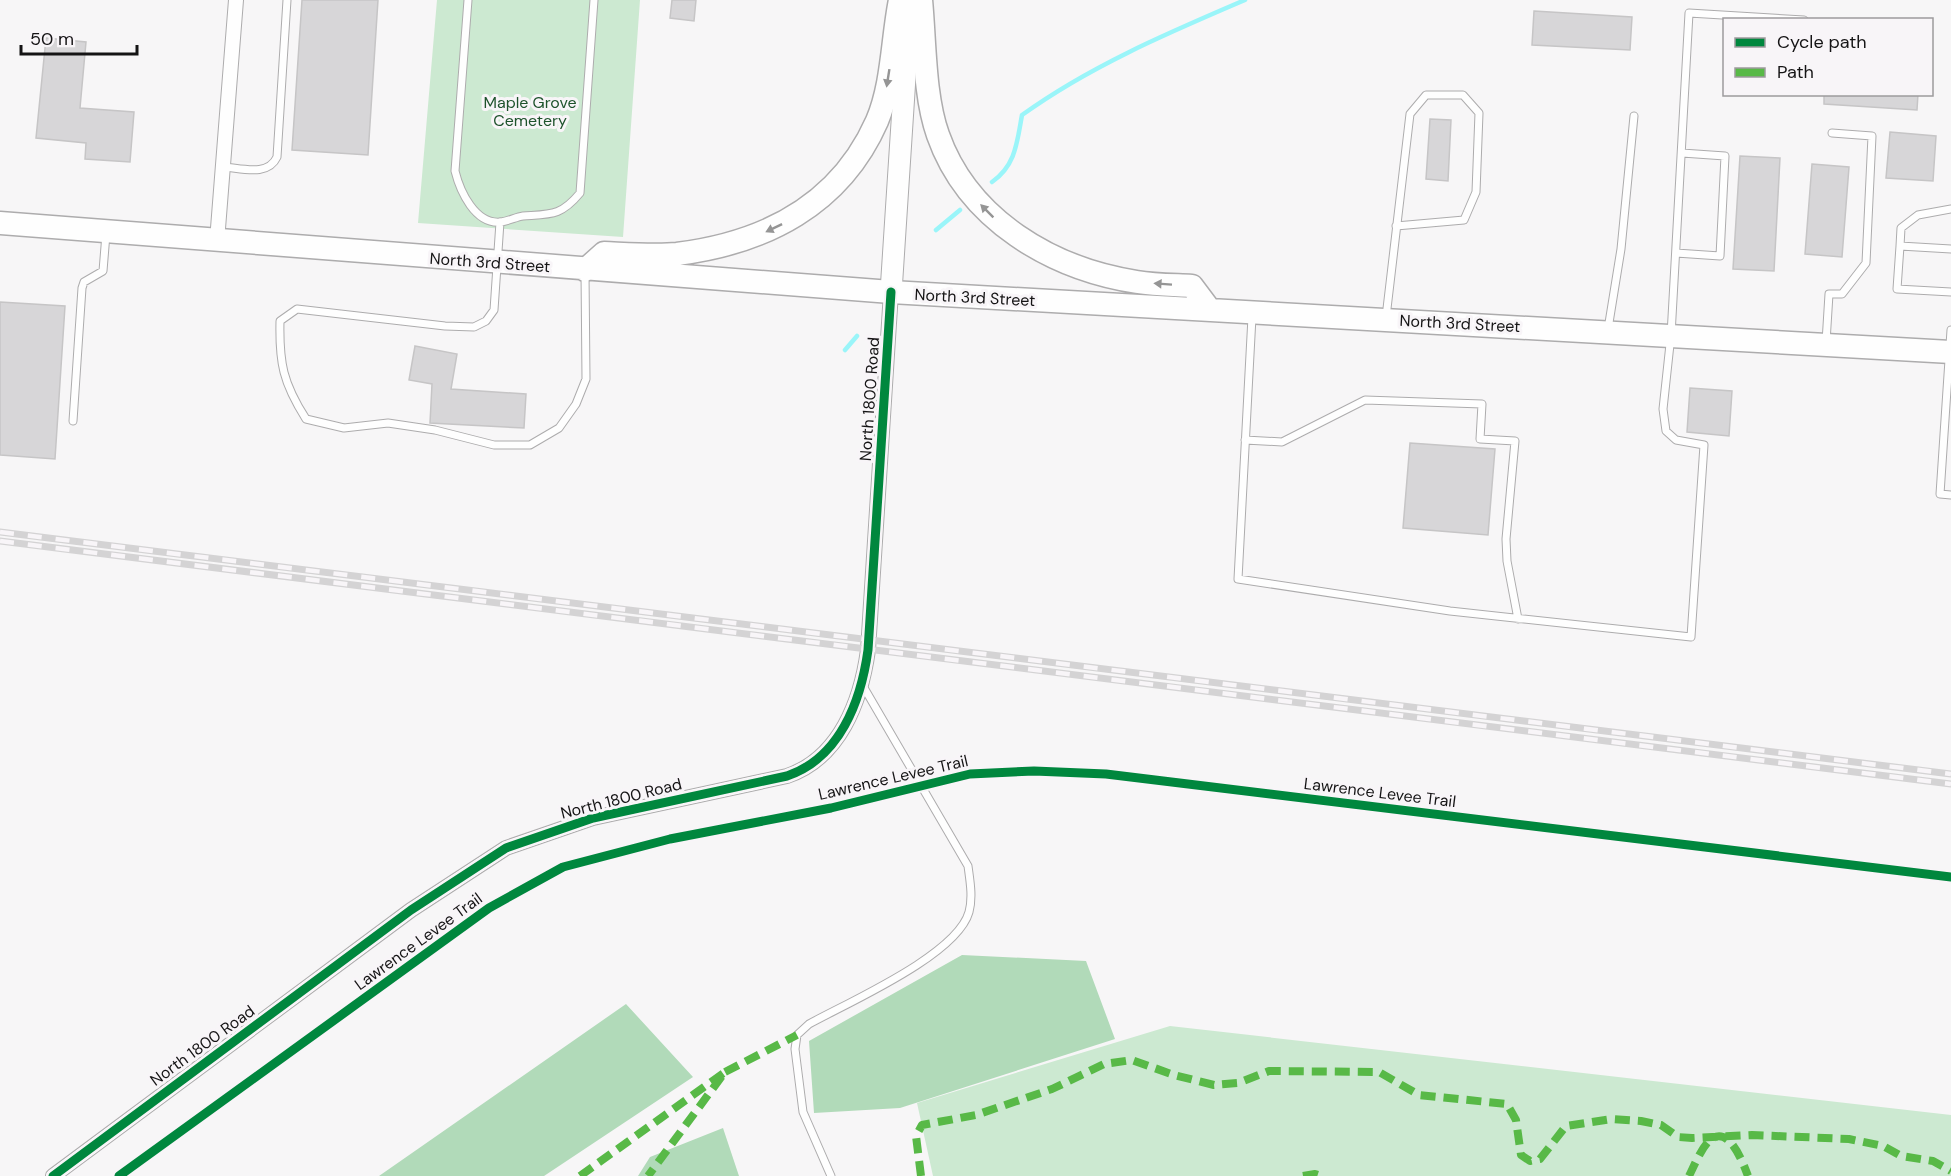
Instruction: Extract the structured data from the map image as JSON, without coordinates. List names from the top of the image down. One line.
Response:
{"streets":{"highway":["North 3rd Street"],"street":["North 1800 Road"],"cycle path":["Lawrence Levee Trail"]},"crossings":[["North 3rd Street","North 1800 Road"]],"parks":["Maple Grove Cemetery"],"legend":["Cycle path","Path"],"scale_bar":"50 m"}
